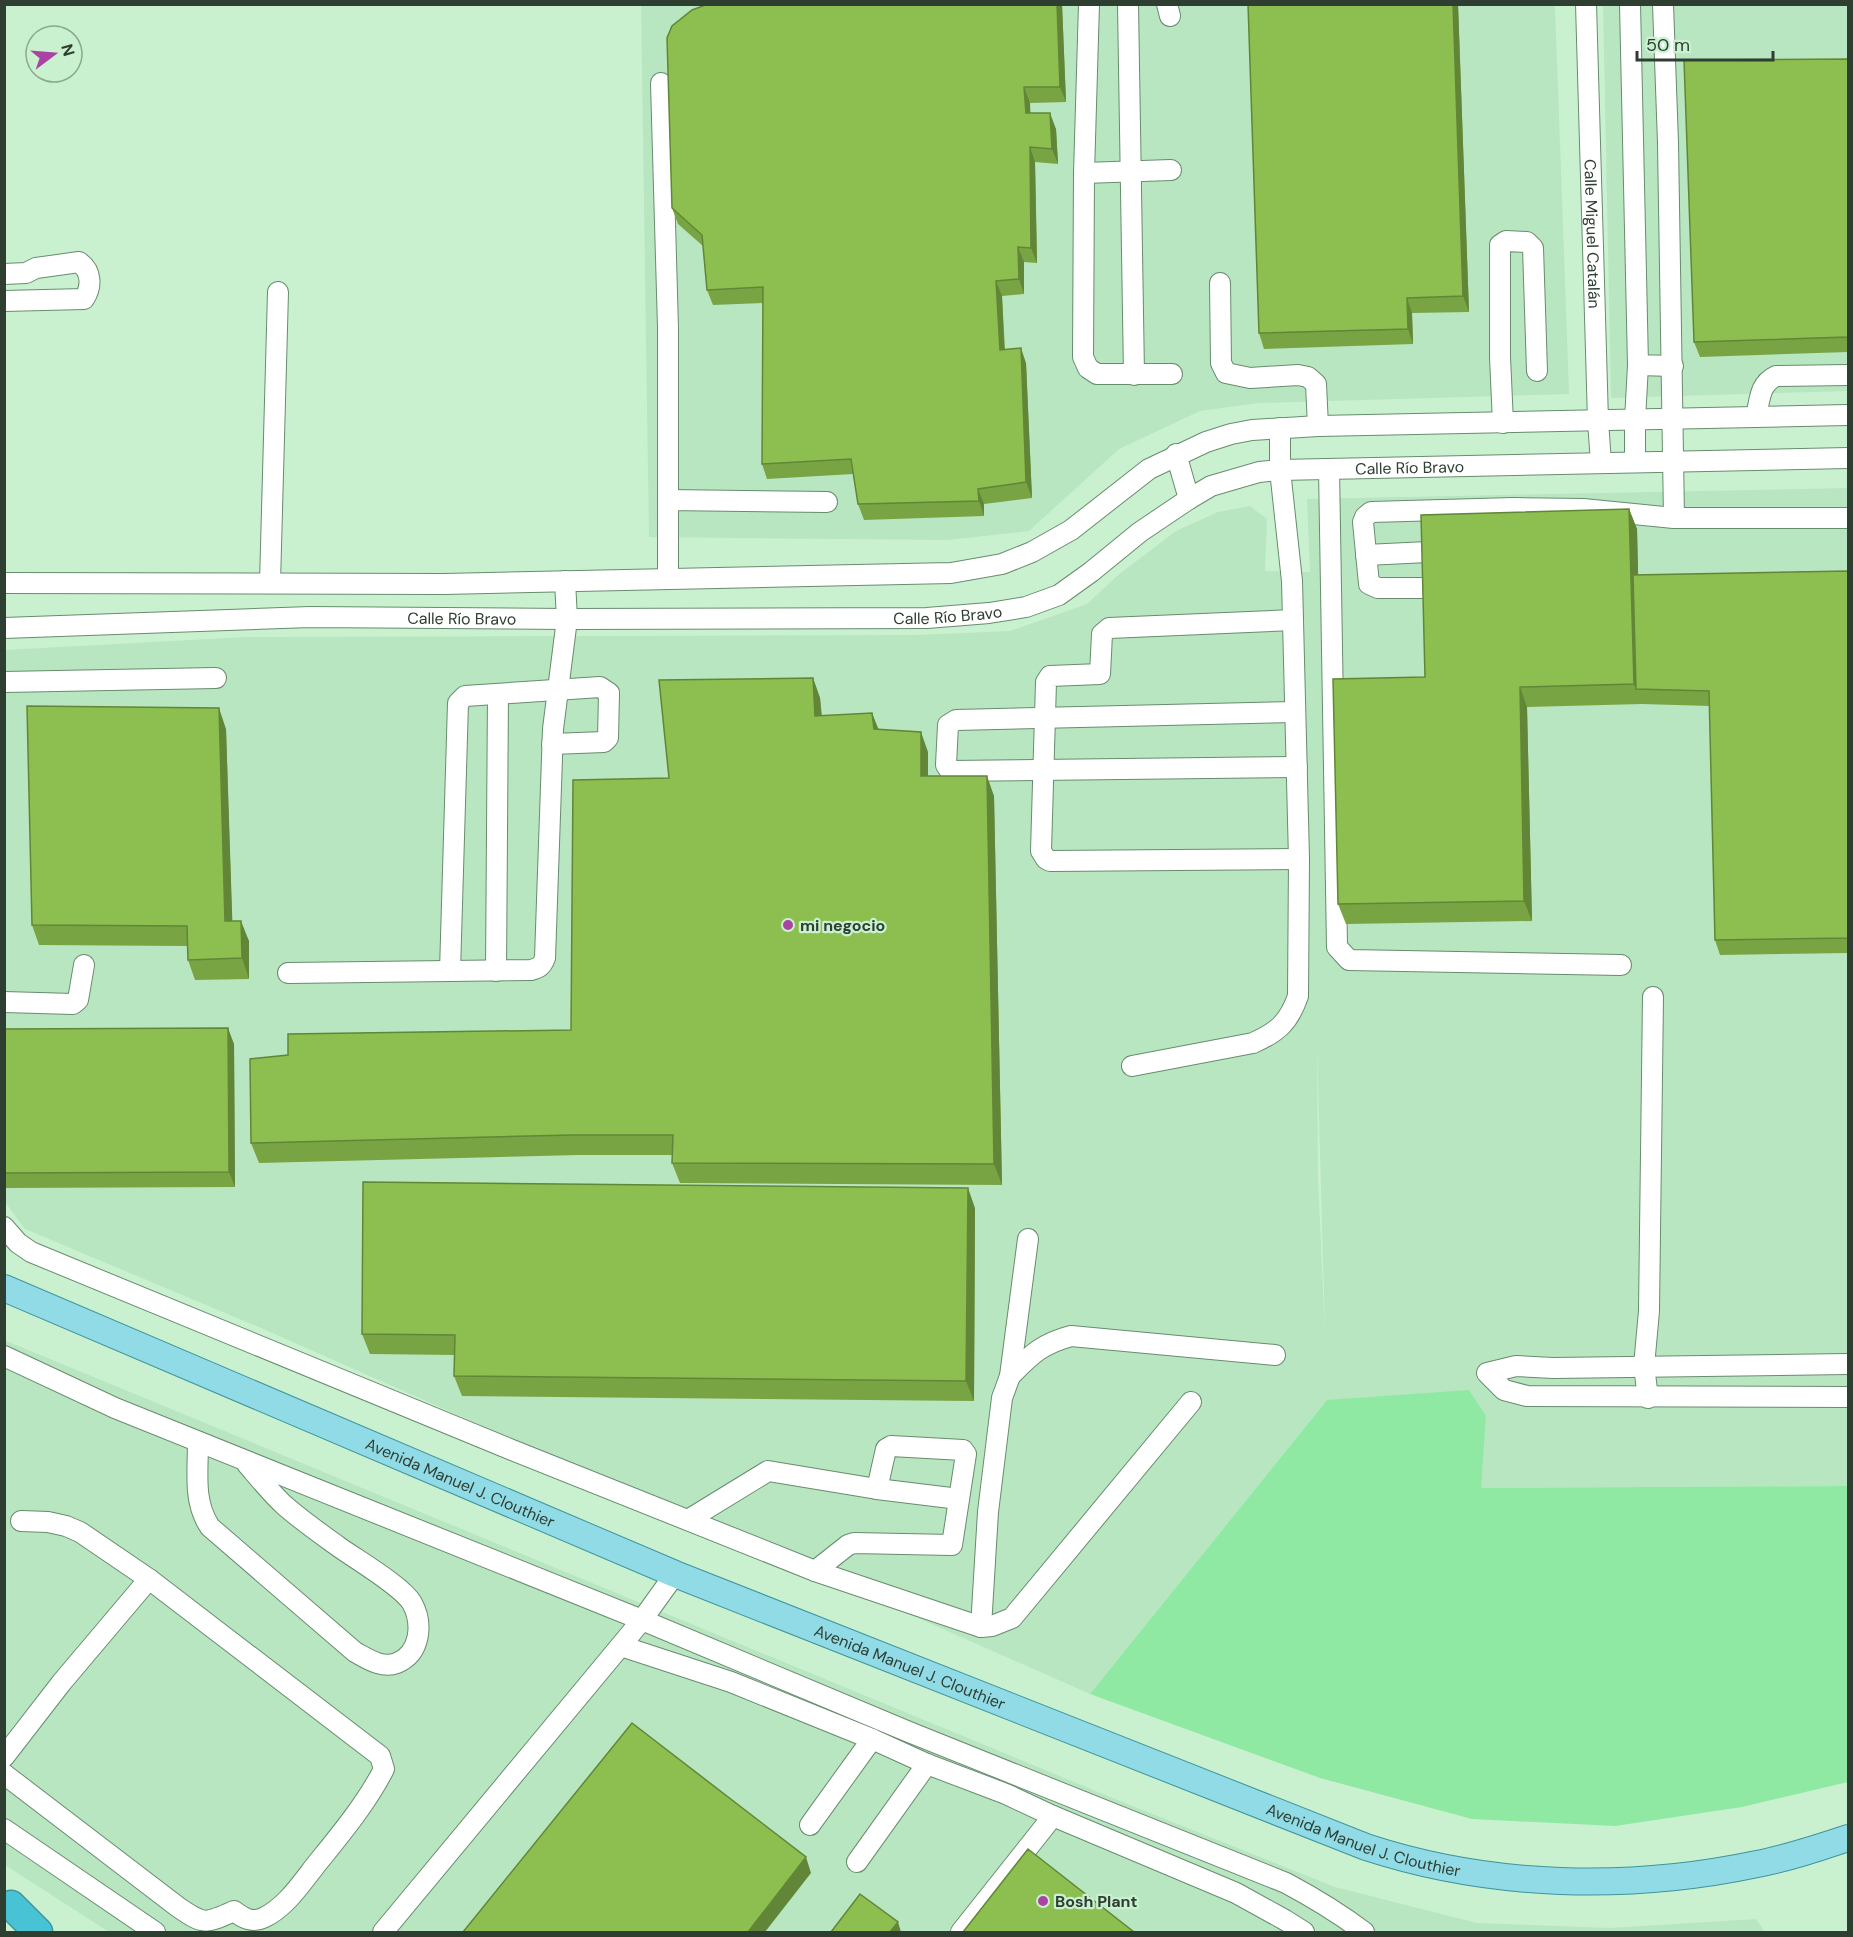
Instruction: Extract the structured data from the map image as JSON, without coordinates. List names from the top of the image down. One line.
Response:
{"streets":{"main road":["Avenida Manuel J. Clouthier"],"street":["Calle Miguel Catalán","Calle Río Bravo"]},"crossings":[["Calle Miguel Catalán","Calle Río Bravo"]],"places":["mi negocio","Bosh Plant"],"scale_bar":"50 m","north":"right"}
